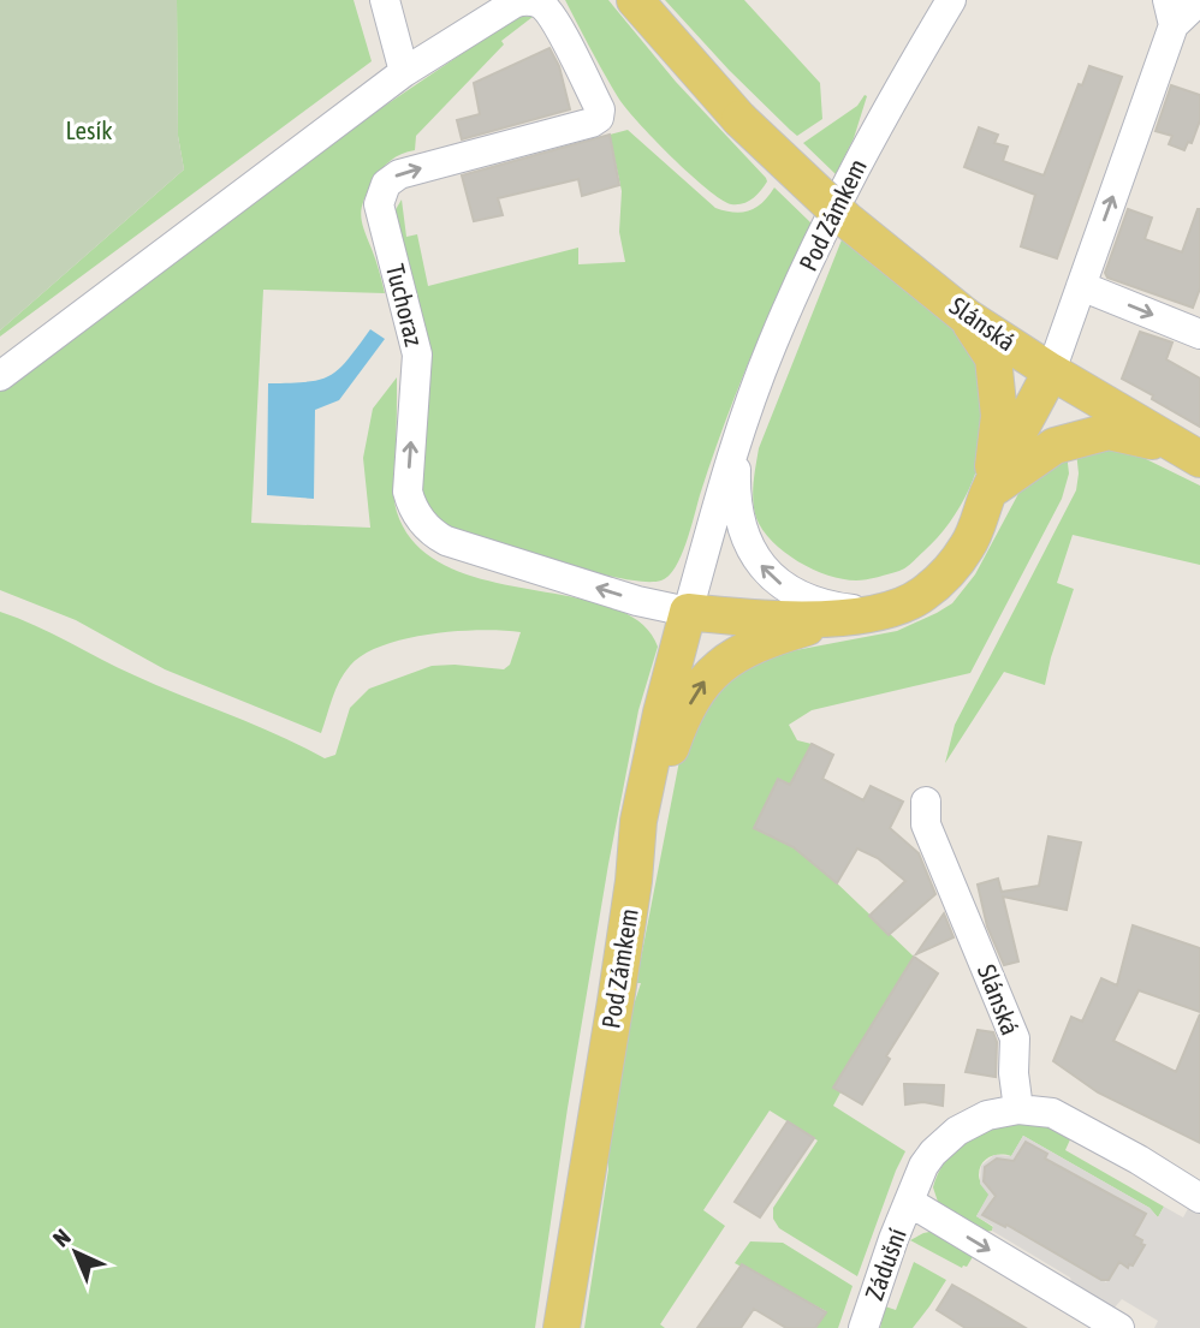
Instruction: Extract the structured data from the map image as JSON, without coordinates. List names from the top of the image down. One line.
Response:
{"streets":{"main road":["Pod Zámkem","Slánská"],"street":["Tuchoraz","Zádušní"]},"crossings":[["Pod Zámkem","Tuchoraz"],["Pod Zámkem","Slánská"],["Slánská","Zádušní"]],"parks":["Lesík"],"north":"top left"}
